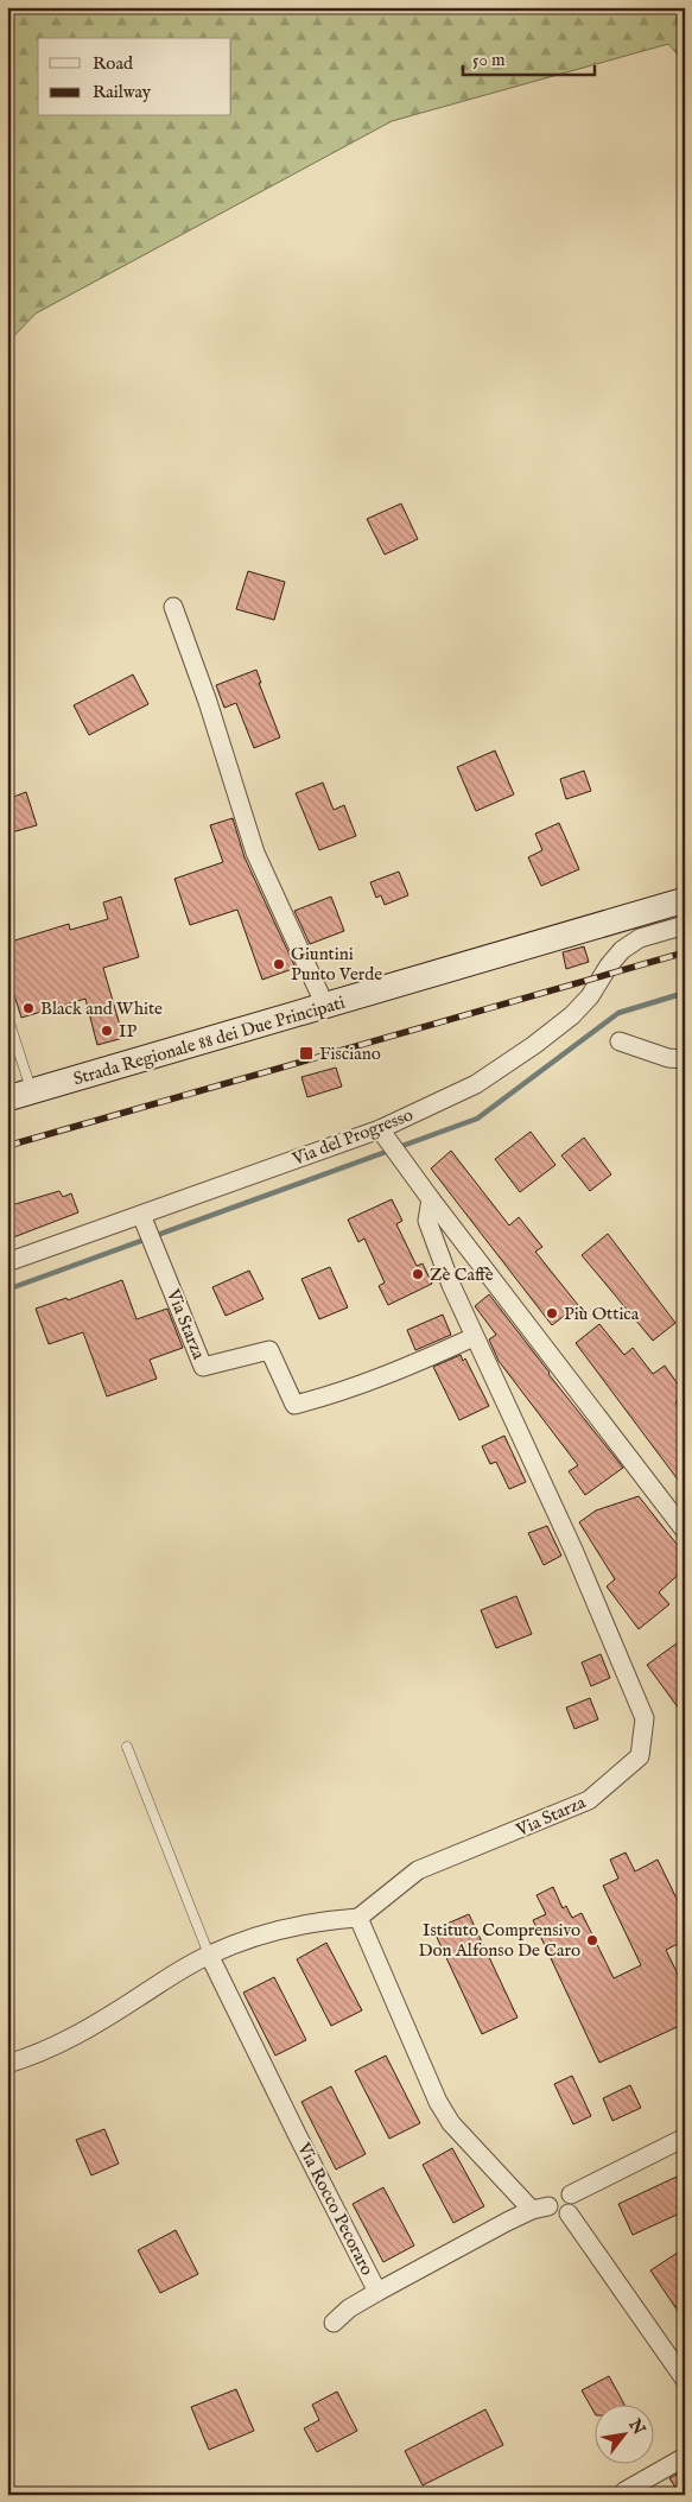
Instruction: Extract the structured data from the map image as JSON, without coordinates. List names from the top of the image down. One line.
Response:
{"streets":{"main road":["Strada Regionale 88 dei Due Principati"],"street":["Via del Progresso","Via Starza","Via Rocco Pecoraro"]},"crossings":[["Via del Progresso","Via Starza"]],"places":{"other":["Giuntini Punto Verde","Black and White","IP","Zè Caffè","Più Ottica","Istituto Comprensivo Don Alfonso De Caro"],"transit":["Fisciano"]},"legend":["Road","Railway"],"scale_bar":"50 m","north":"top right"}
